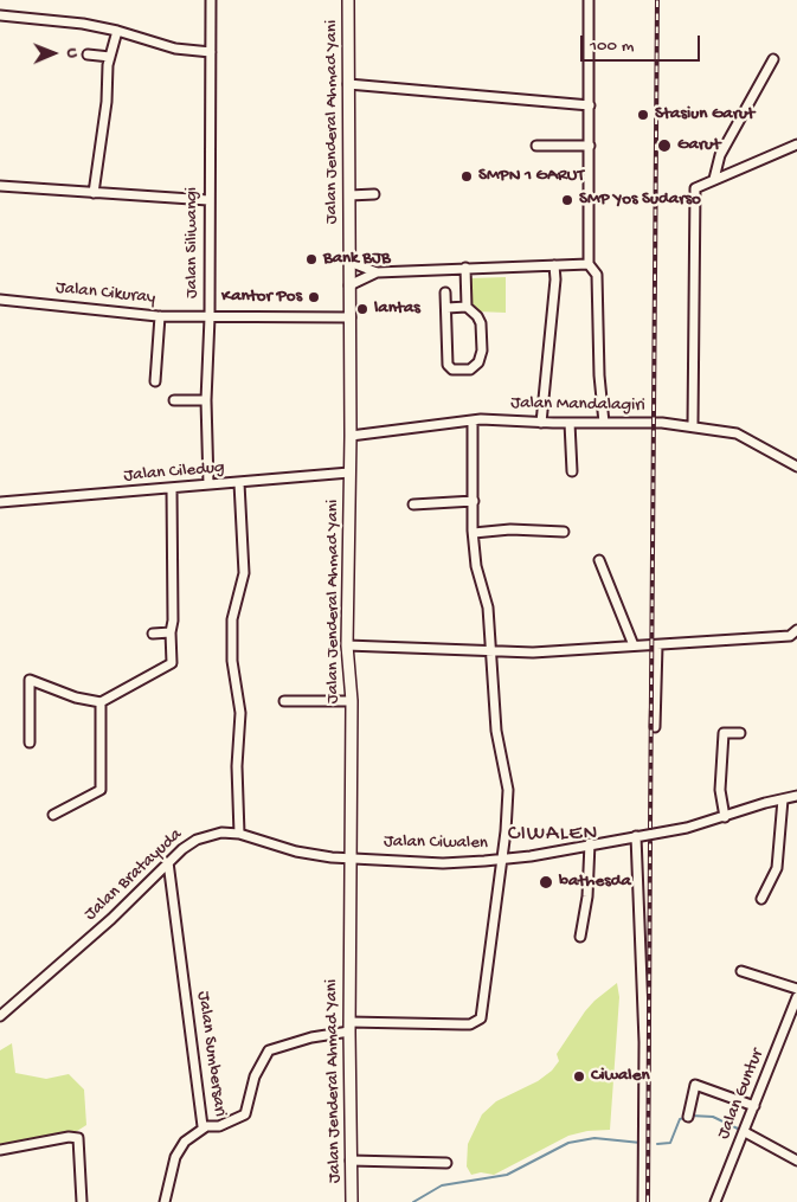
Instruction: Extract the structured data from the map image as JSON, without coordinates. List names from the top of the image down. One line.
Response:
{"streets":{"main road":["Jalan Jenderal Ahmad Yani"],"street":["Jalan Siliwangi","Jalan Cikuray","Jalan Mandalagiri","Jalan Ciledug","Jalan Ciwalen","Jalan Bratayuda","Jalan Sumbersari","Jalan Guntur"]},"crossings":[["Jalan Jenderal Ahmad Yani","Jalan Cikuray"],["Jalan Jenderal Ahmad Yani","Jalan Mandalagiri"],["Jalan Jenderal Ahmad Yani","Jalan Ciledug"],["Jalan Jenderal Ahmad Yani","Jalan Ciwalen"],["Jalan Jenderal Ahmad Yani","Jalan Bratayuda"],["Jalan Jenderal Ahmad Yani","Jalan Sumbersari"],["Jalan Siliwangi","Jalan Cikuray"],["Jalan Siliwangi","Jalan Ciledug"],["Jalan Ciwalen","Jalan Bratayuda"],["Jalan Bratayuda","Jalan Sumbersari"]],"districts":["CIWALEN"],"places":["Stasiun Garut","Garut","SMPN 1 GARUT","SMP Yos Sudarso","Bank BJB","Kantor Pos","lantas","bathesda","Ciwalen"],"scale_bar":"100 m","north":"right"}
